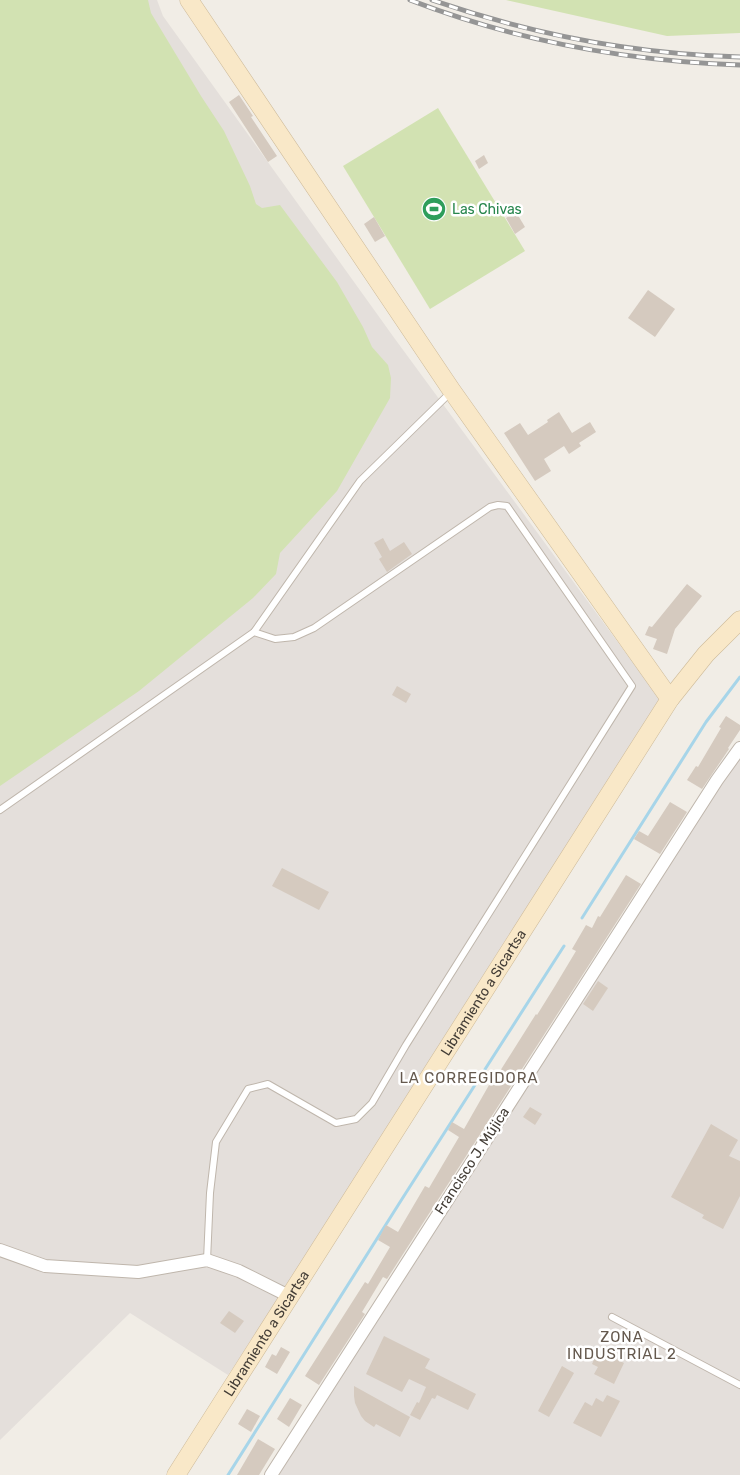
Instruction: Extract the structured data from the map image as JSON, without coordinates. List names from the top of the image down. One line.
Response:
{"streets":{"main road":["Libramiento a Sicartsa"],"street":["Francisco J. Mújica"]},"districts":["LA CORREGIDORA","ZONA INDUSTRIAL 2"],"places":{"sports":["Las Chivas"]}}
